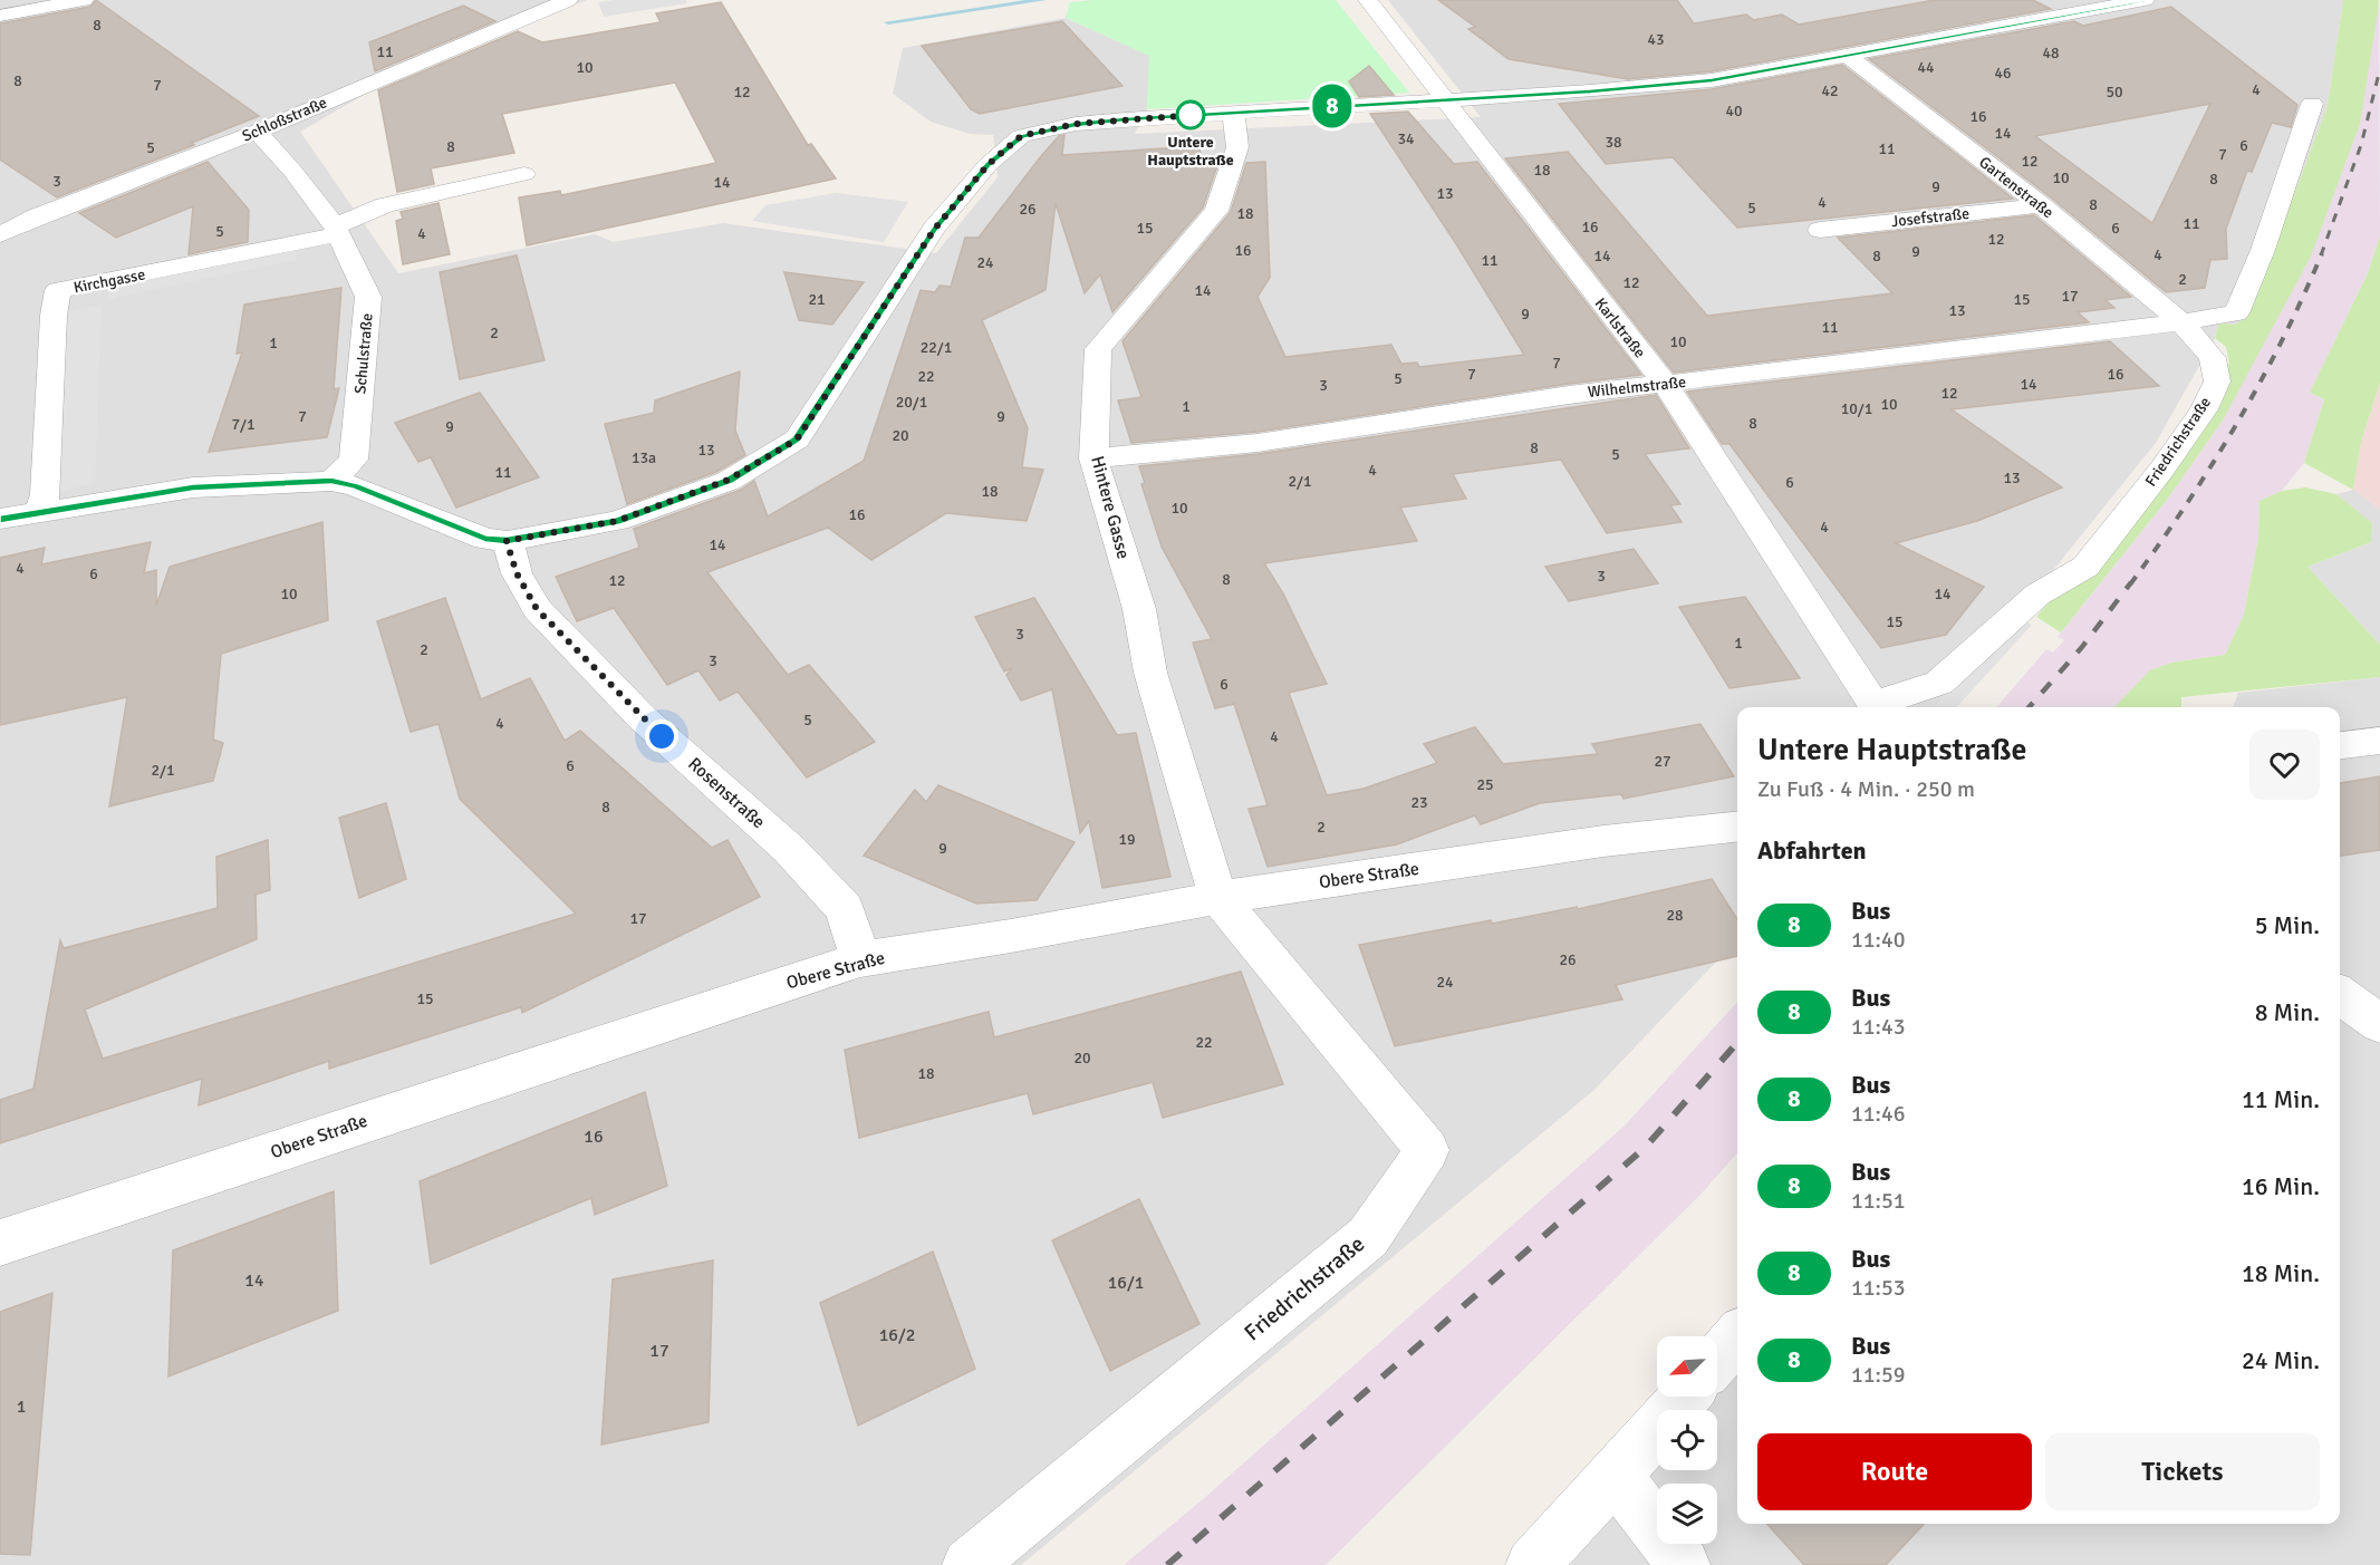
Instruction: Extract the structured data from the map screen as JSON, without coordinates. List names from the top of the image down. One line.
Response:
{"streets":{"street":["Schloßstraße","Gartenstraße","Josefstraße","Kirchgasse","Karlstraße","Schulstraße","Wilhelmstraße","Friedrichstraße","Hintere Gasse","Rosenstraße","Obere Straße"]},"crossings":[["Schloßstraße","Schulstraße"],["Gartenstraße","Josefstraße"],["Gartenstraße","Wilhelmstraße"],["Gartenstraße","Friedrichstraße"],["Kirchgasse","Schulstraße"],["Karlstraße","Wilhelmstraße"],["Wilhelmstraße","Friedrichstraße"],["Wilhelmstraße","Hintere Gasse"],["Friedrichstraße","Hintere Gasse"],["Friedrichstraße","Obere Straße"],["Hintere Gasse","Obere Straße"],["Rosenstraße","Obere Straße"]],"places":["Untere Hauptstraße"],"lines":["bus line 8"],"house_numbers":["8","43","11","48","10","44","46","8","7","4","42","12","50","40","16","14","34","38","6","8","5","11","7","12","18","10","8","3","14","9","13","4","8","5","26","18","11","16","15","6","5","4","12","16","9","4","14","8","11","24","2","12","14","17","21","15","13","9","11","2","10","1","22/1","7","7","16","22","5","14","3","12","20/1","10","1","10/1","7","9","8","7/1","9","20","8","13","5","13a","4","11","13","2/1","6","18","10","16","4","14","4","6","3","8","12","10","14","15","3","1","2","3","6","5","4","4","27","6","2/1","25","23","8","2","19","9","28","17","26","24","15","22","20","18","16","14","16/1","16/2","17","1"],"north":"bottom left","page":{"on_map":"8","heading":[["Untere Hauptstraße","Zu Fuß · 4 Min. · 250 m"],"Abfahrten"],"list":[{"mark":"8","name":"Bus","note":"11:40","value":"5 Min."},{"mark":"8","name":"Bus","note":"11:43","value":"8 Min."},{"mark":"8","name":"Bus","note":"11:46","value":"11 Min."},{"mark":"8","name":"Bus","note":"11:51","value":"16 Min."},{"mark":"8","name":"Bus","note":"11:53","value":"18 Min."},{"mark":"8","name":"Bus","note":"11:59","value":"24 Min."}],"buttons":["Route","Tickets"]}}
